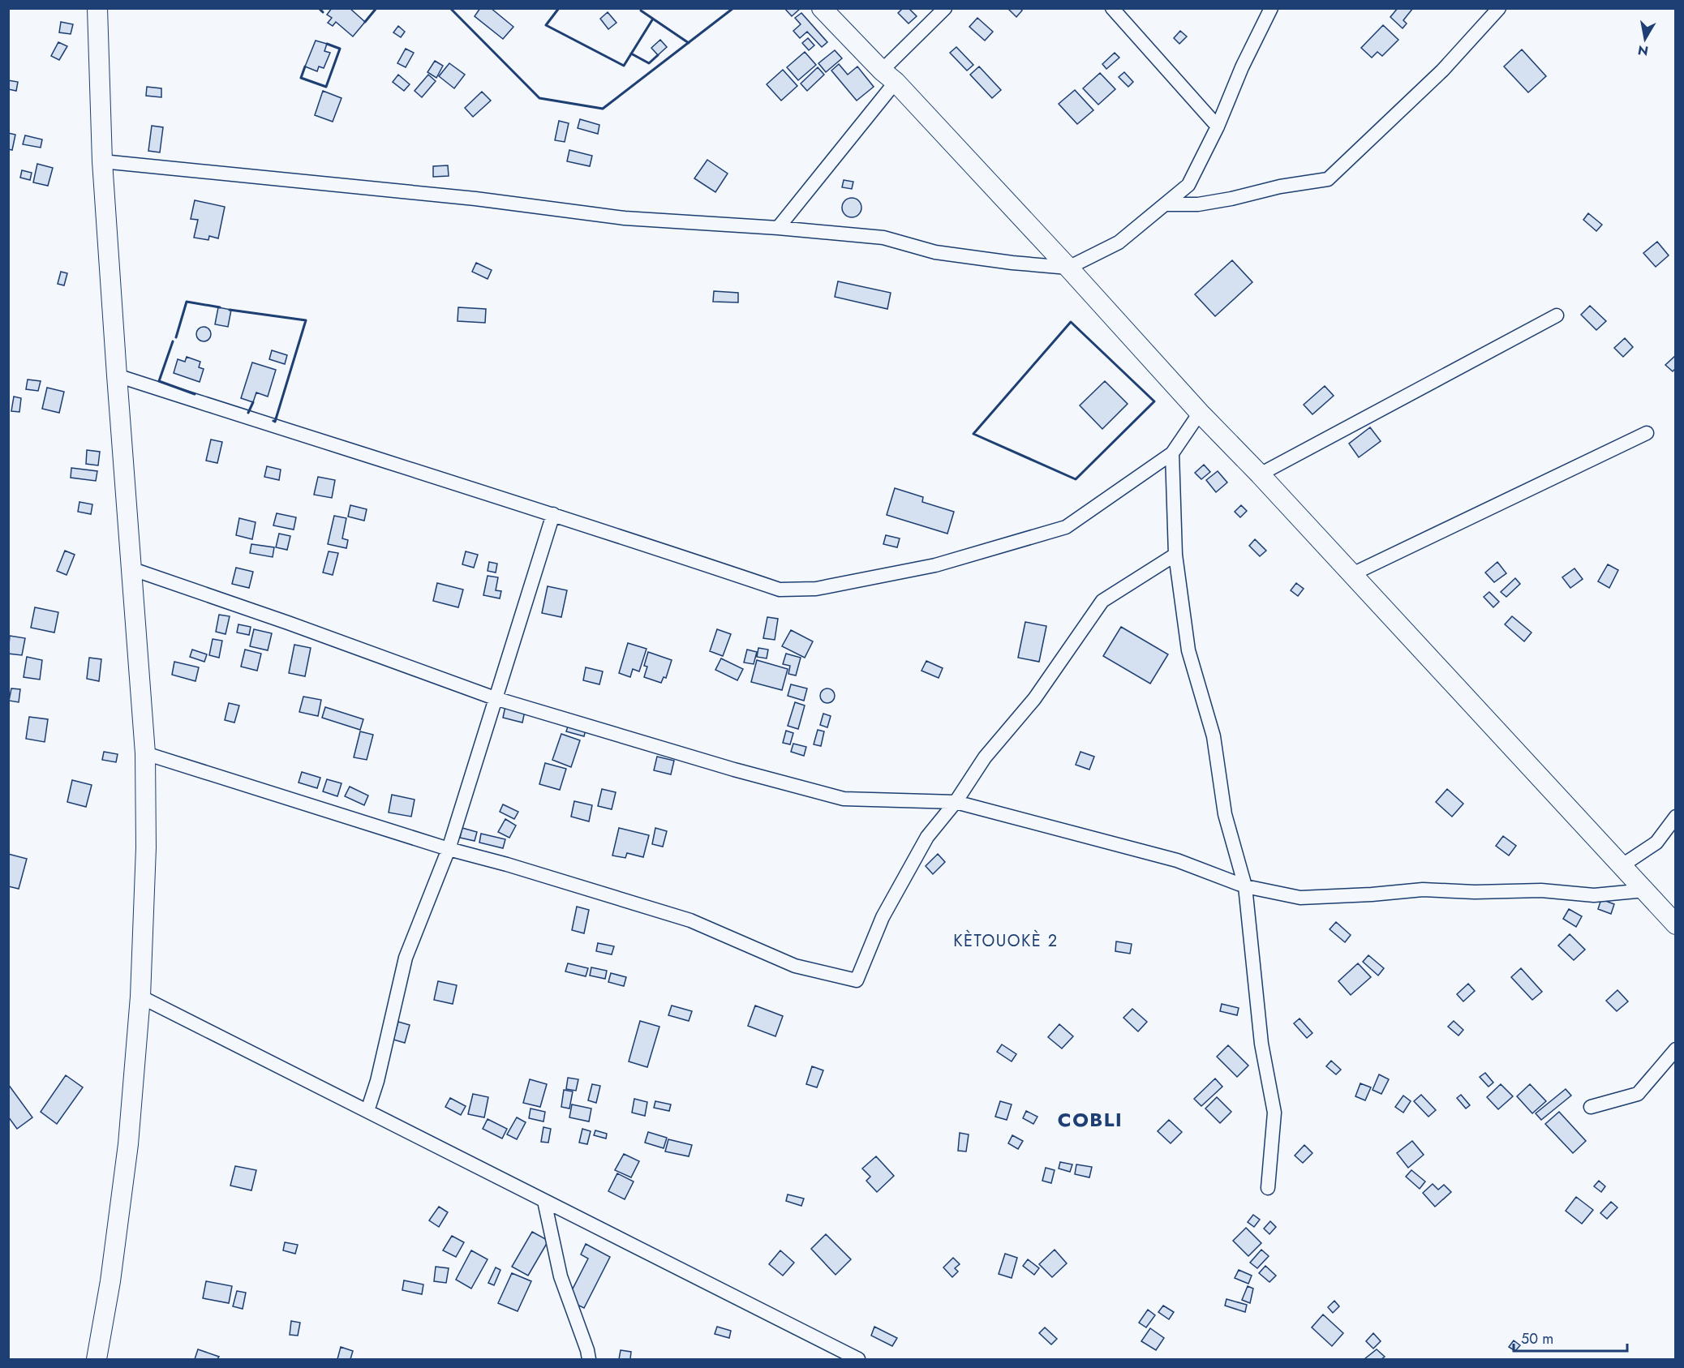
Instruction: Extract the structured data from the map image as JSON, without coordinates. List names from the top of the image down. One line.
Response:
{"districts":["KÈTOUOKÈ 2","COBLI"],"scale_bar":"50 m","north":"bottom"}
